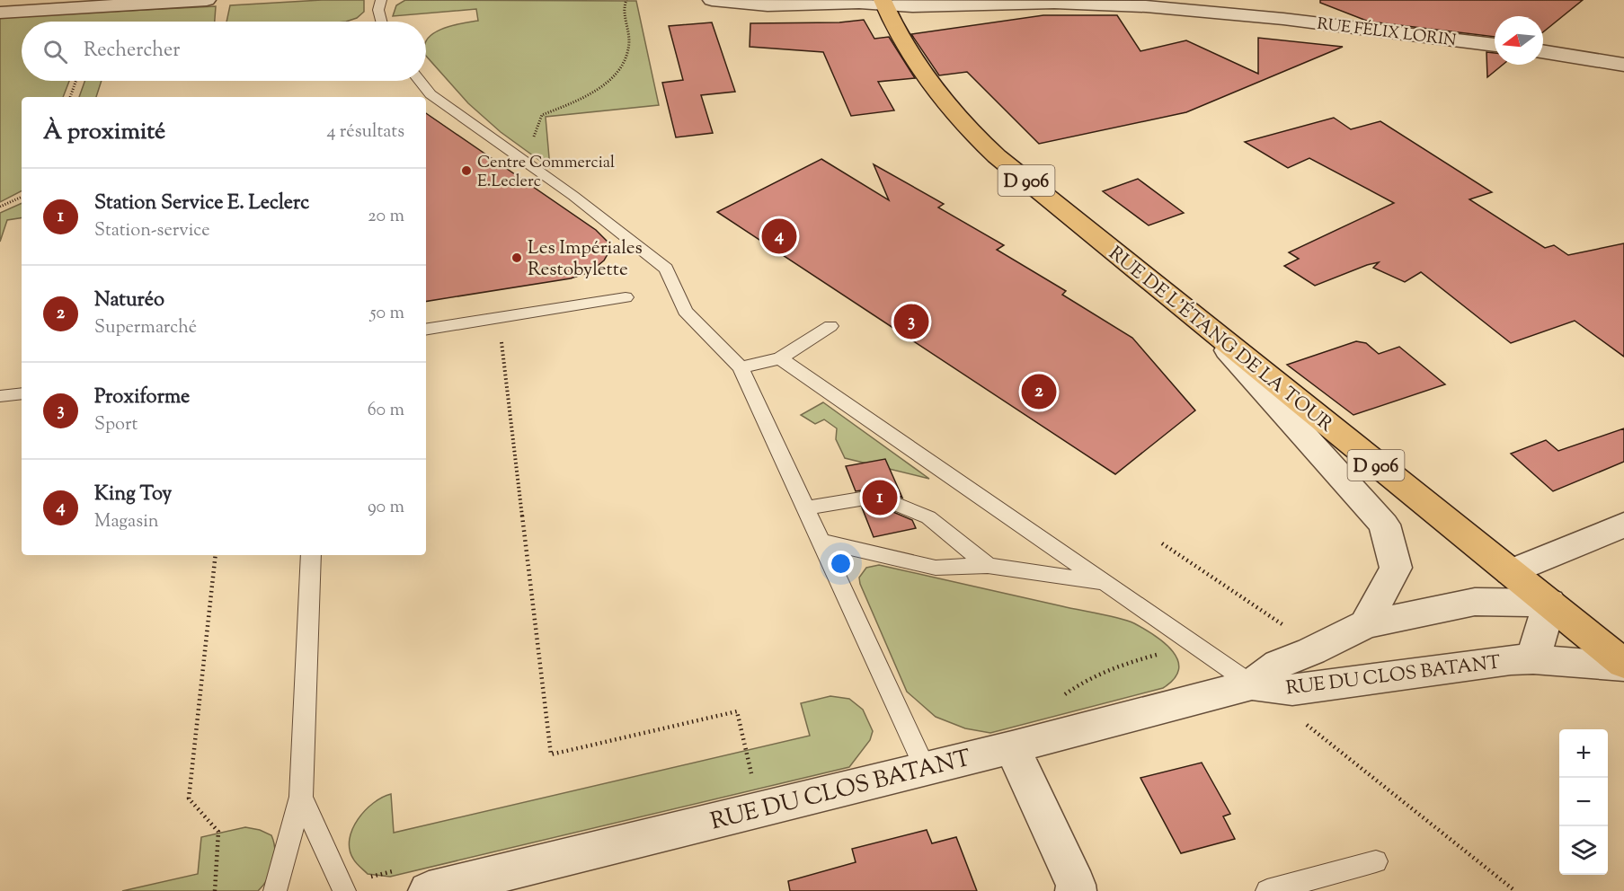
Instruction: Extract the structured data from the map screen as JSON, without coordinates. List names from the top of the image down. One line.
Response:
{"streets":{"main road":["D 906","RUE DE L'ÉTANG DE LA TOUR"],"street":["RUE FÉLIX LORIN","RUE DU CLOS BATANT"]},"crossings":[["RUE FÉLIX LORIN","RUE DE L'ÉTANG DE LA TOUR"],["RUE DE L'ÉTANG DE LA TOUR","RUE DU CLOS BATANT"]],"places":["Centre Commercial E.Leclerc","Les Impériales Restobylette"],"north":"left","page":{"search":"Rechercher","heading":["À proximité","4 résultats"],"list":[{"mark":"1","name":"Station Service E. Leclerc","note":"Station-service","value":"20 m"},{"mark":"2","name":"Naturéo","note":"Supermarché","value":"50 m"},{"mark":"3","name":"Proxiforme","note":"Sport","value":"60 m"},{"mark":"4","name":"King Toy","note":"Magasin","value":"90 m"}],"pins":["4","3","2","1"],"map_buttons":["+","−"]}}
